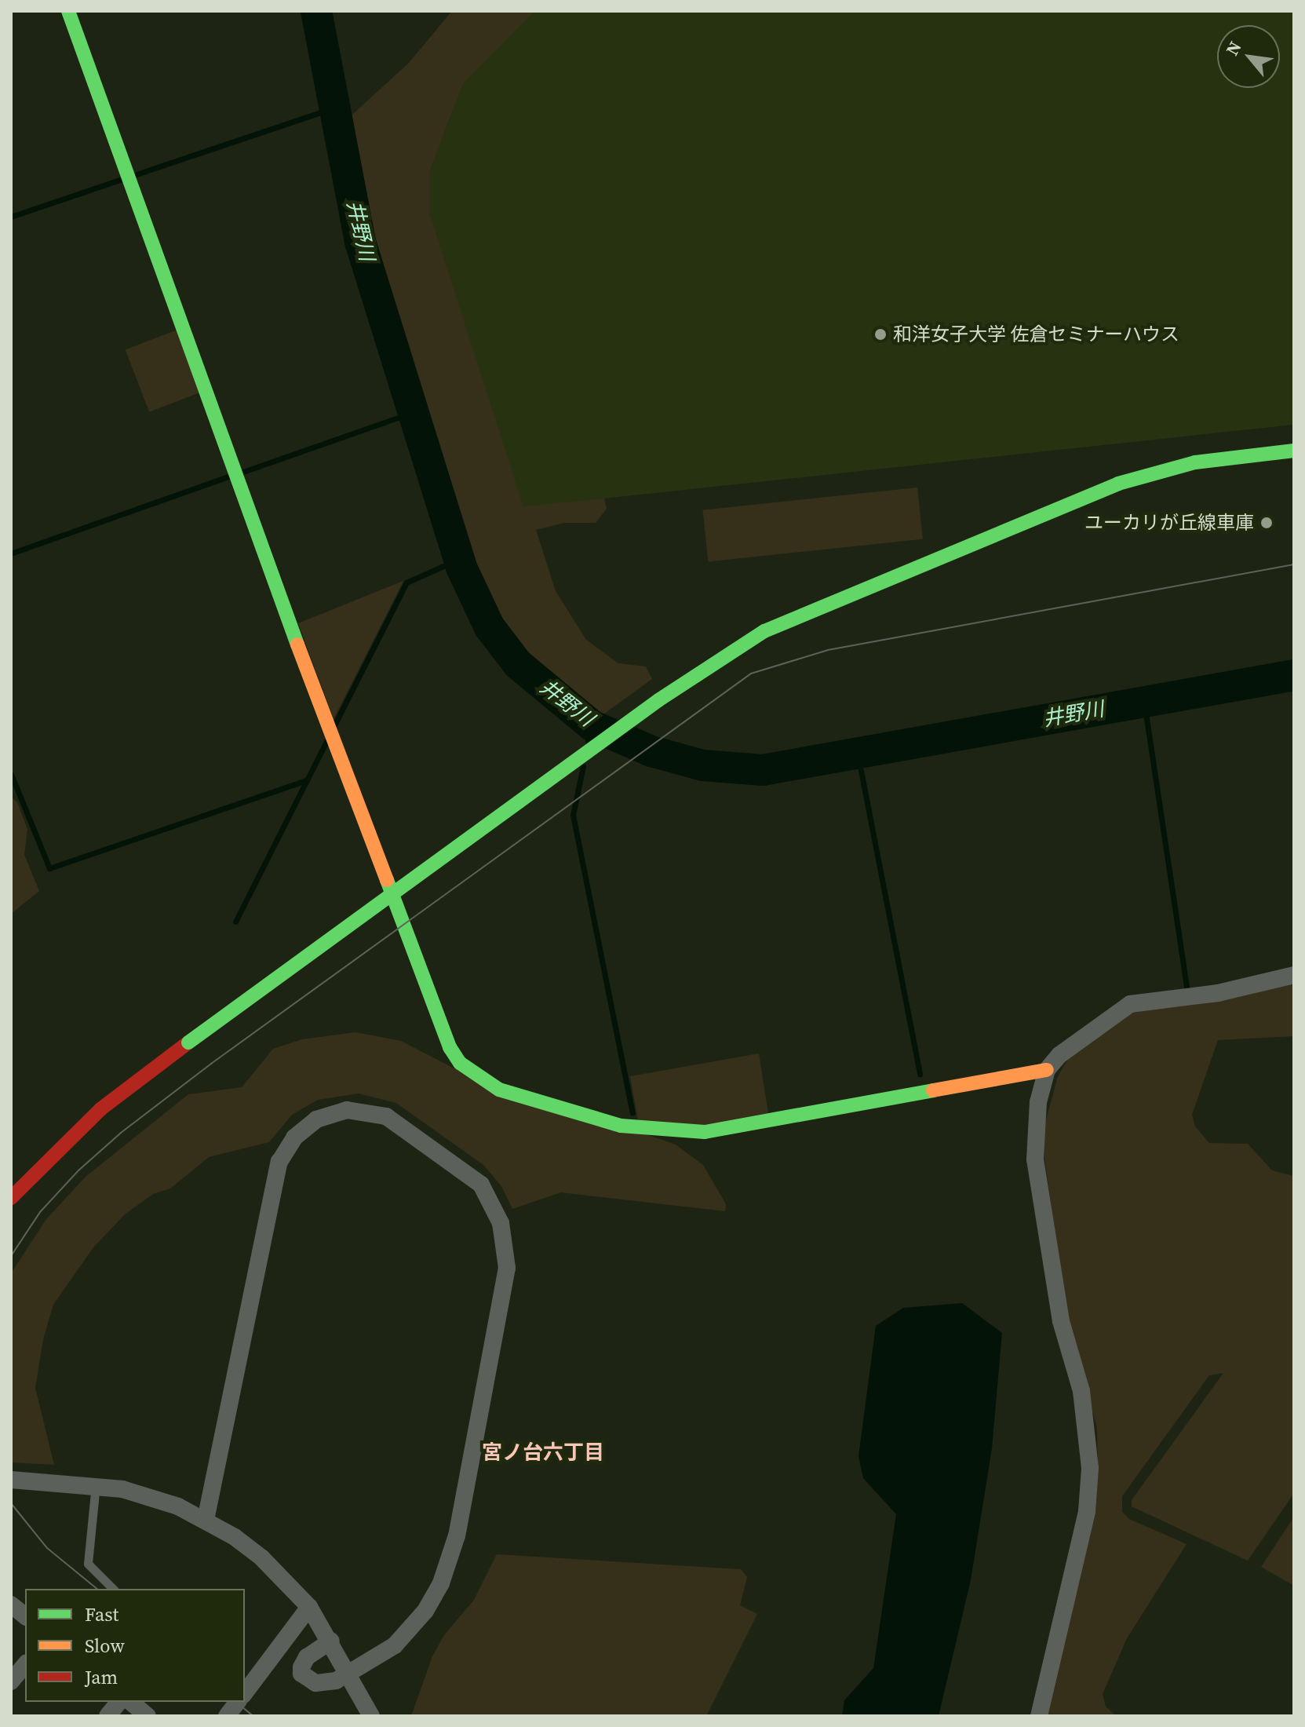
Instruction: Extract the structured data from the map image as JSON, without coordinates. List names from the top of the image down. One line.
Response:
{"districts":["宮ノ台六丁目"],"water":["井野川"],"places":["和洋女子大学 佐倉セミナーハウス","ユーカリが丘線車庫"],"legend":["Fast","Slow","Jam"],"north":"top left"}
